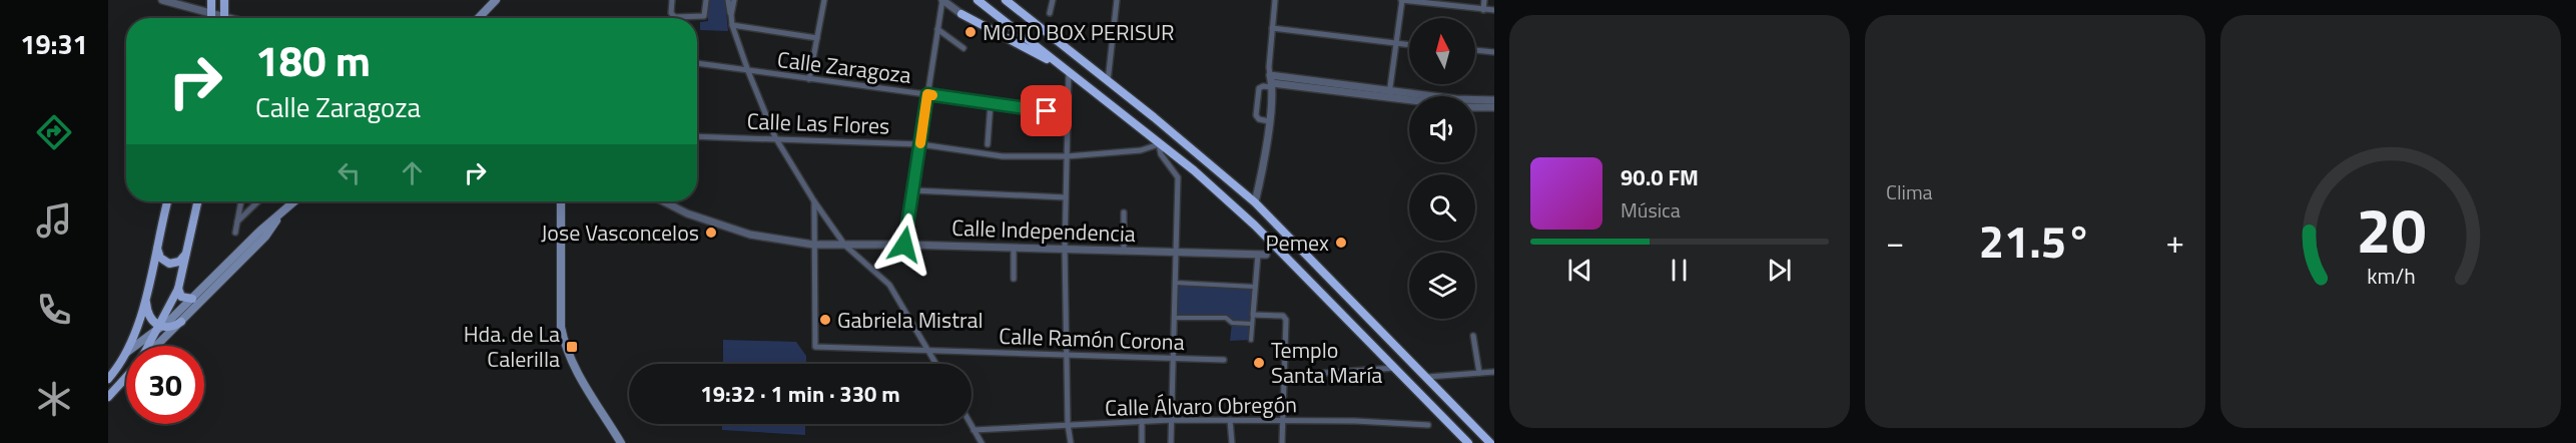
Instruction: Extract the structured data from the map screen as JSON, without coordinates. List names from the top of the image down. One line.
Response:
{"streets":{"street":["Calle Zaragoza","Calle Las Flores","Calle Independencia","Calle Ramón Corona","Calle Álvaro Obregón"]},"crossings":[["Calle Independencia","Calle Ramón Corona"]],"places":{"other":["MOTO BOX PERISUR","Jose Vasconcelos","Pemex","Gabriela Mistral","Templo Santa María"],"transit":["Hda. de La Calerilla"]},"north":"top","page":{"tabs":"19:31","tile":"Clima","turn":["180 m","Calle Zaragoza"],"song":["90.0 FM","Música"],"heat":["−","21.5°","+"],"limit":"30","trip":"19:32 · 1 min · 330 m","gauge":["20","km/h"]}}
